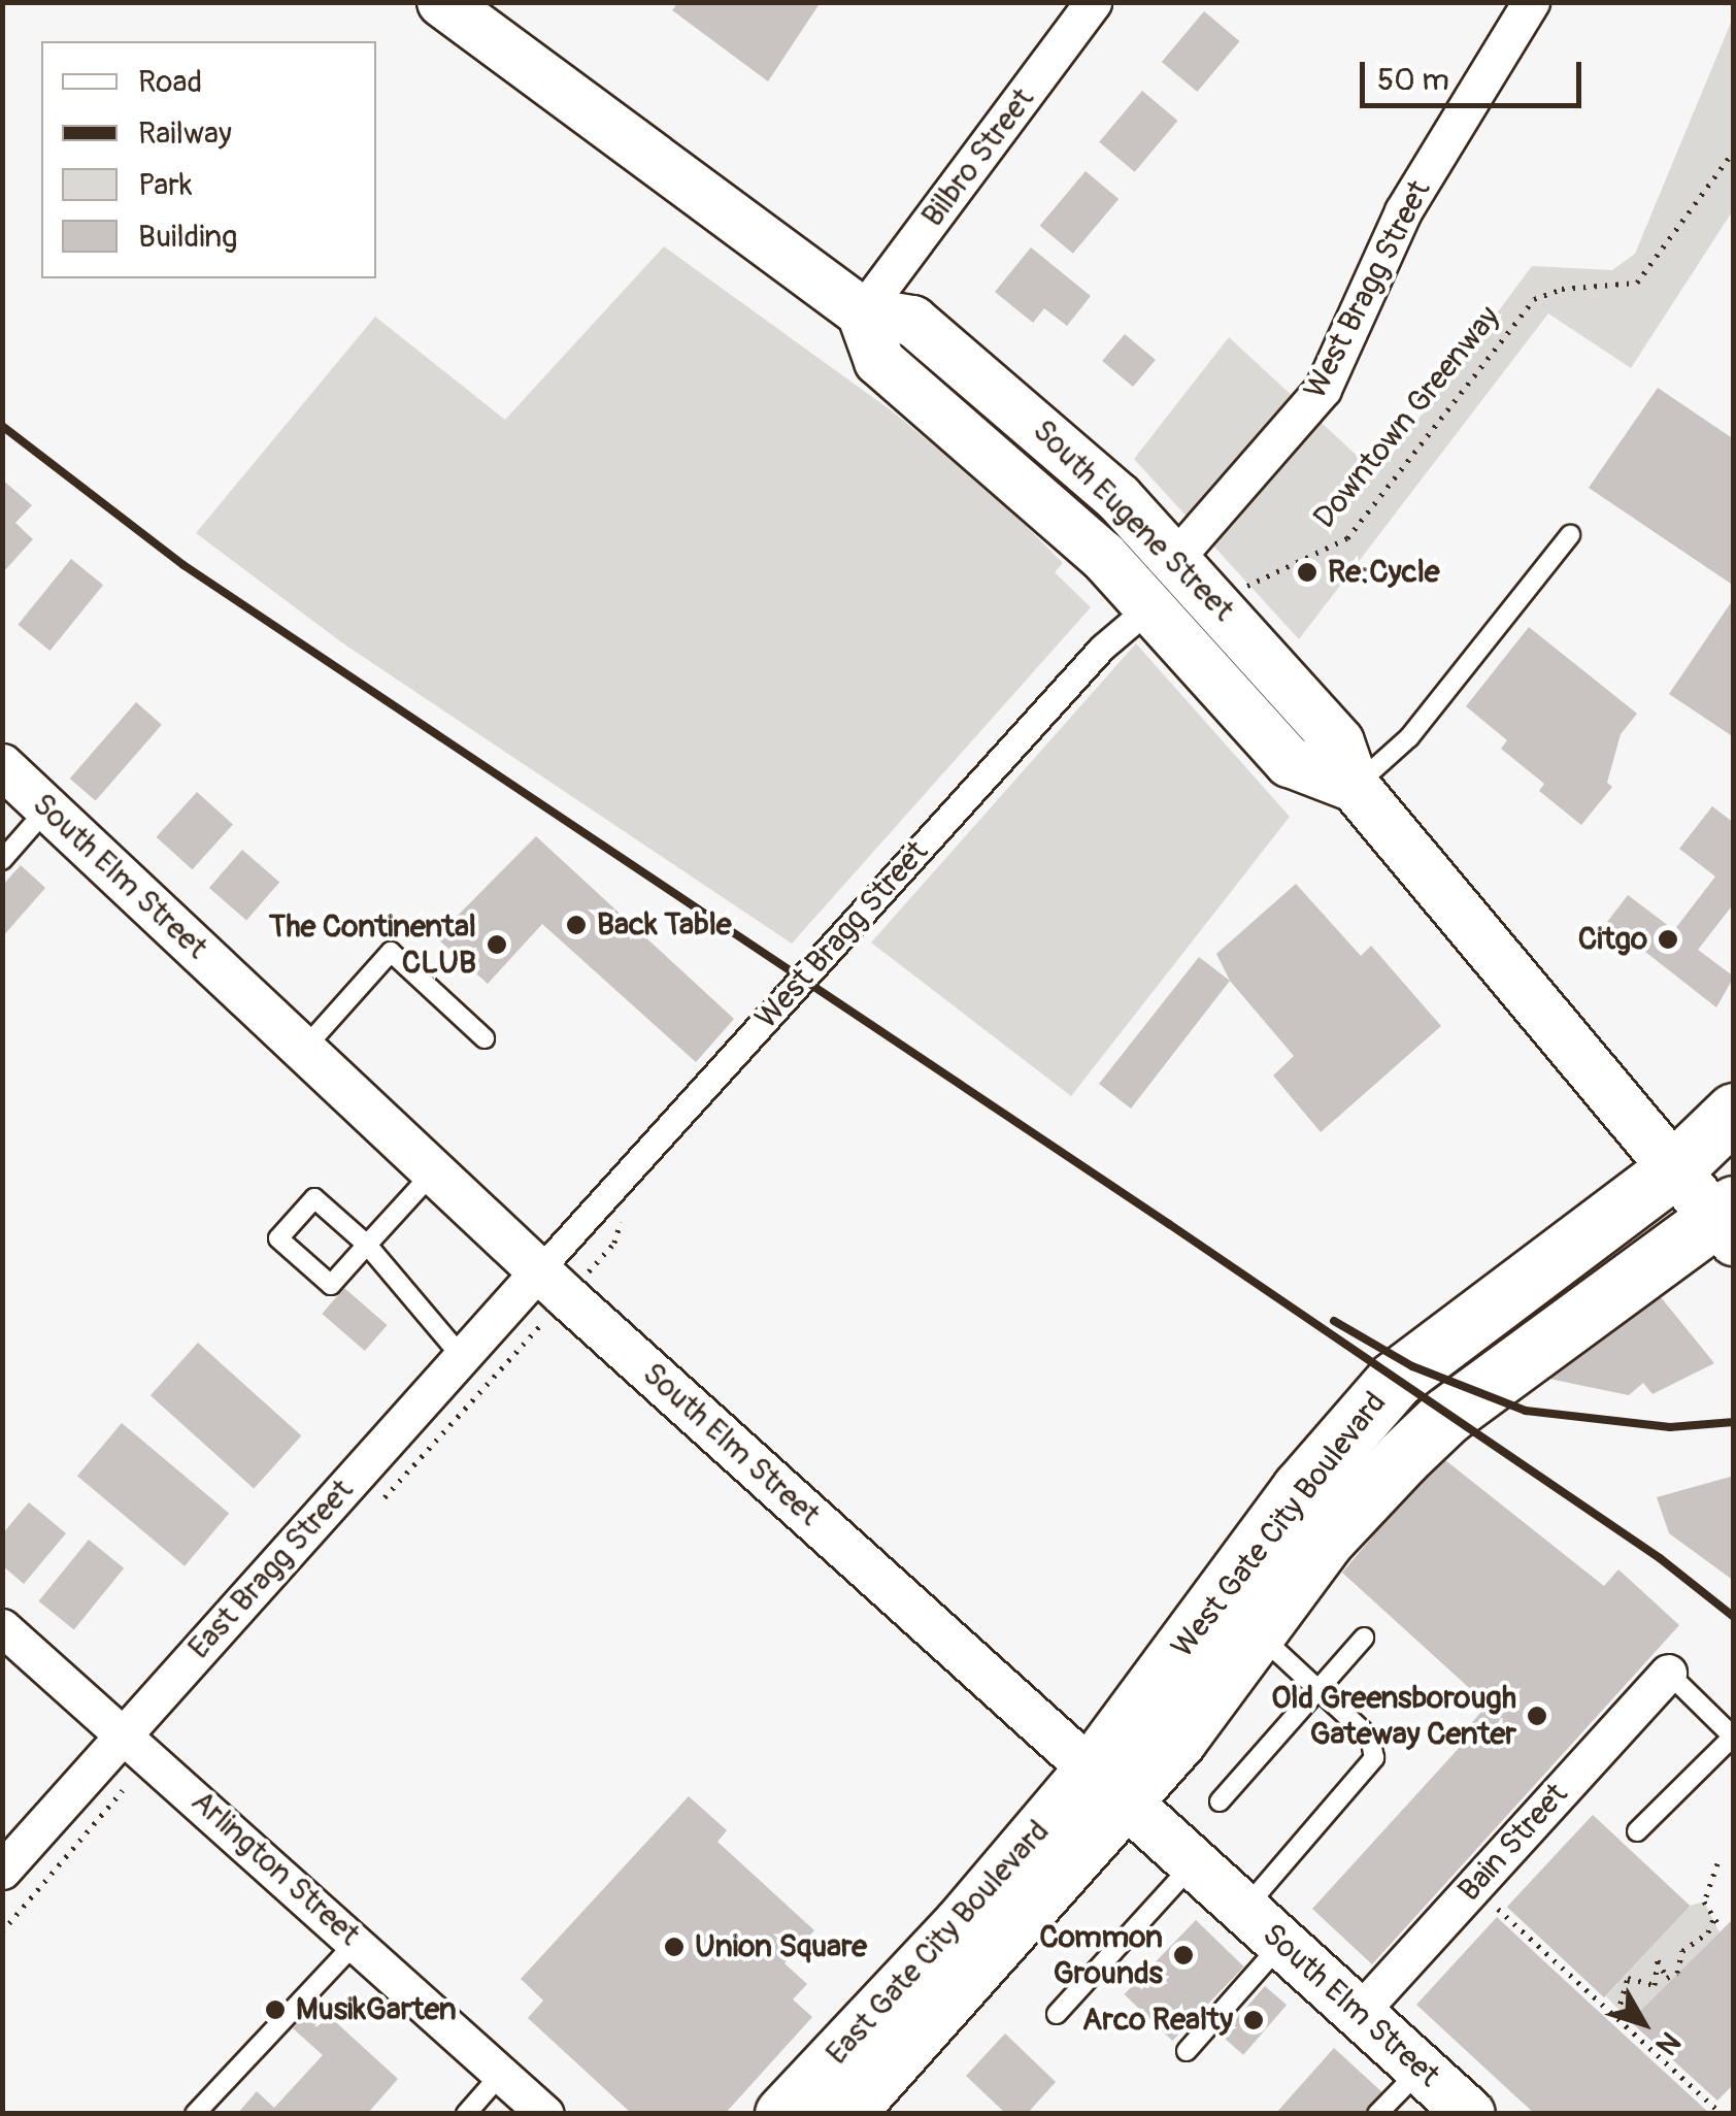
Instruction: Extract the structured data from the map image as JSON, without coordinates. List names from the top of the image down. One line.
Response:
{"streets":{"main road":["South Eugene Street","South Elm Street","West Gate City Boulevard","East Gate City Boulevard"],"street":["Bilbro Street","West Bragg Street","East Bragg Street","Bain Street","Arlington Street"],"path":["Downtown Greenway"]},"crossings":[["Bilbro Street","South Eugene Street"],["West Bragg Street","South Eugene Street"],["West Bragg Street","South Elm Street"],["West Bragg Street","East Bragg Street"],["Downtown Greenway","South Eugene Street"],["South Eugene Street","West Gate City Boulevard"],["South Elm Street","West Gate City Boulevard"],["South Elm Street","East Bragg Street"],["South Elm Street","Bain Street"],["South Elm Street","East Gate City Boulevard"],["West Gate City Boulevard","East Gate City Boulevard"],["East Bragg Street","Arlington Street"]],"places":["Re:Cycle","Back Table","Citgo","The Continental CLUB","Old Greensborough Gateway Center","Union Square","Common Grounds","MusikGarten","Arco Realty"],"legend":["Road","Railway","Park","Building"],"scale_bar":"50 m","north":"bottom right"}
